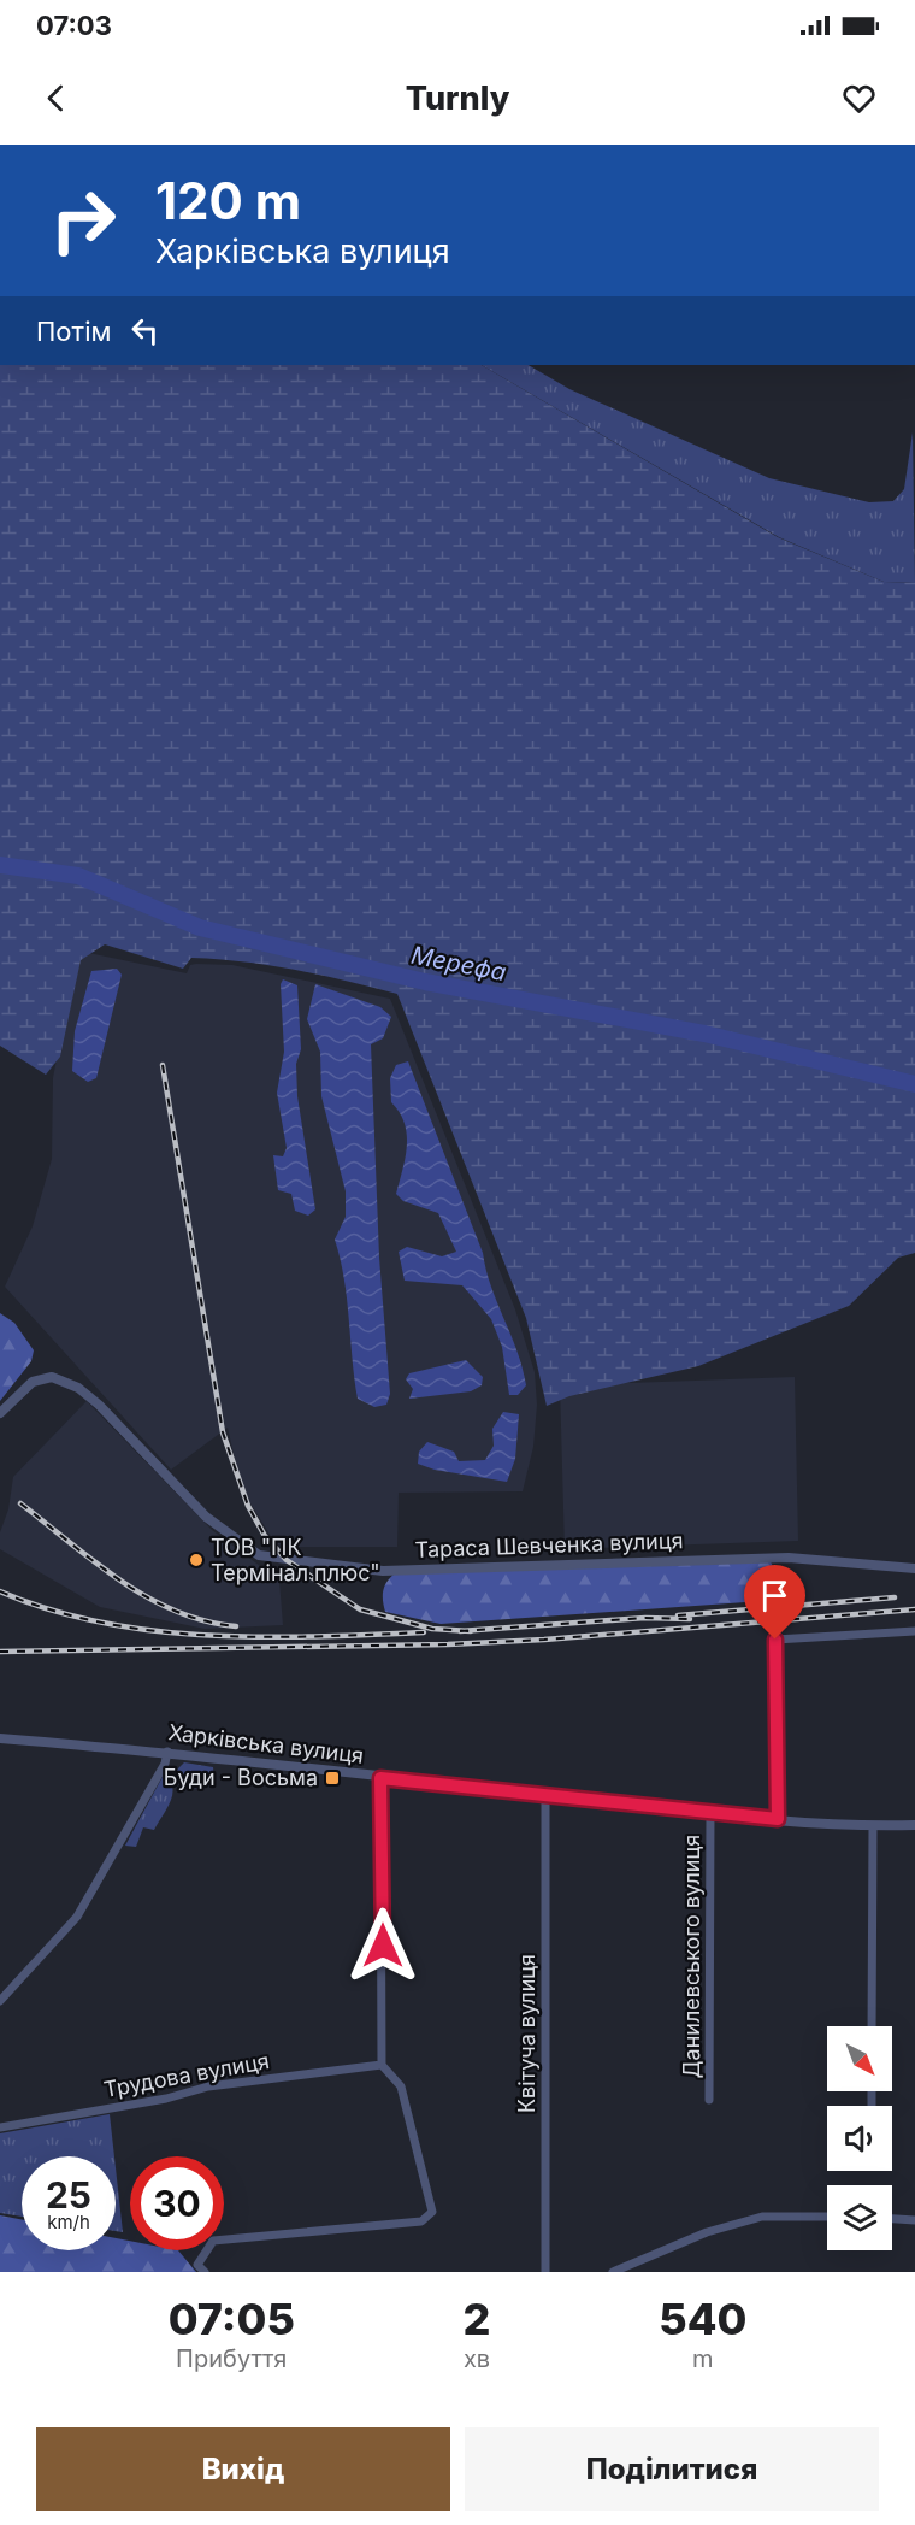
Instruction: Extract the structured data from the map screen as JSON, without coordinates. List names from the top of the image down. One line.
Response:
{"streets":{"street":["Тараса Шевченка вулиця","Харківська вулиця","Данилевського вулиця","Квітуча вулиця","Трудова вулиця"]},"crossings":[["Харківська вулиця","Данилевського вулиця"],["Харківська вулиця","Квітуча вулиця"]],"water":["Мерефа"],"places":{"other":["ТОВ \"ПК Термінал плюс\""],"transit":["Буди - Восьма"]},"north":"bottom right","page":{"status":"07:03","header":"Turnly","turn":["120 m","Харківська вулиця"],"then":"Потім","speed":"25 km/h","limit":"30","eta":["07:05","Прибуття","2","хв","540","m"],"buttons":["Вихід","Поділитися"]}}
